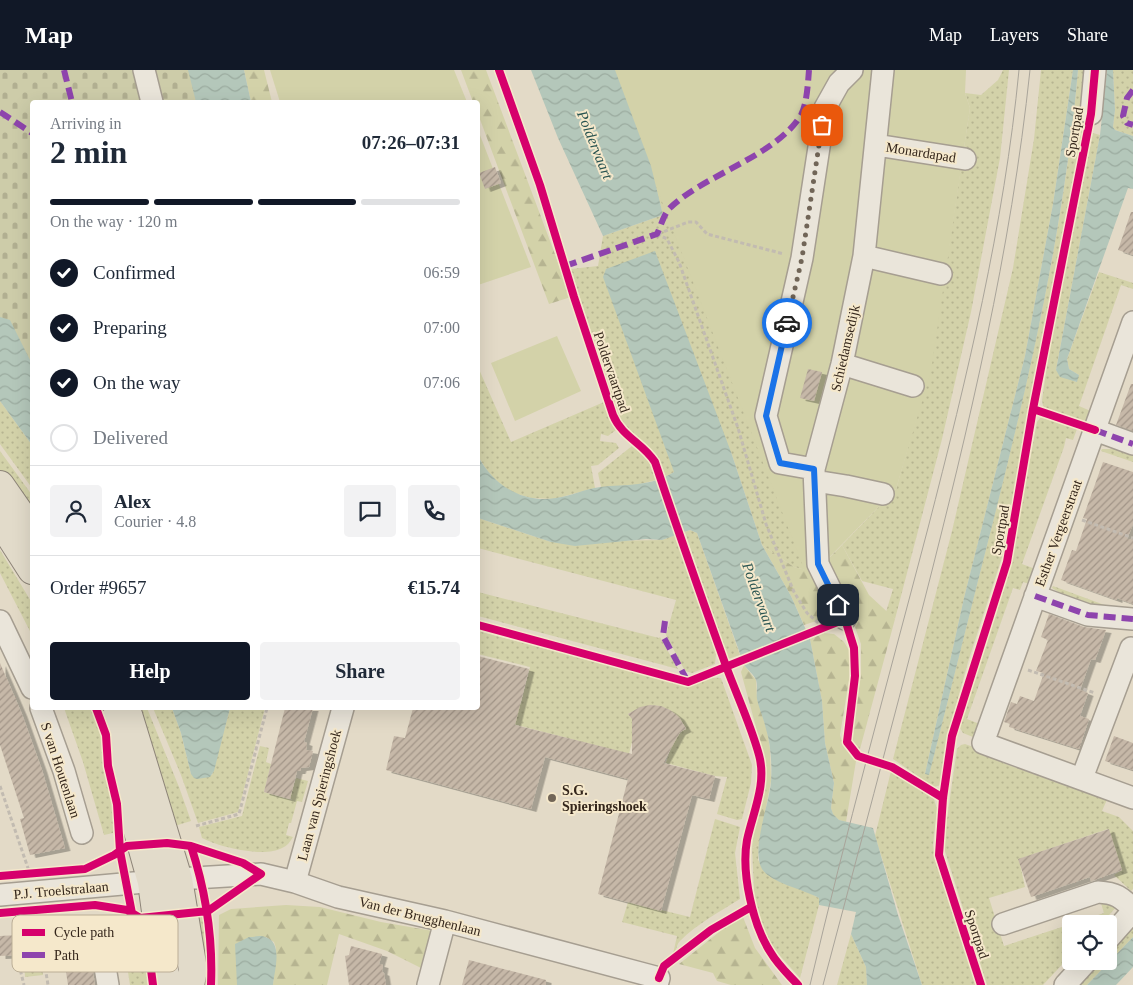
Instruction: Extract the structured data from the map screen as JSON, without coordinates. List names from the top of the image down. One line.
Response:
{"streets":{"street":["Sportpad","Monardapad","Schiedamsedijk","Esther Vergeerstraat","S van Houtenlaan","Laan van Spieringshoek","P.J. Troelstralaan","Van der Brugghenlaan"],"cycle path":["Poldervaartpad"]},"crossings":[["Monardapad","Schiedamsedijk"],["Laan van Spieringshoek","Van der Brugghenlaan"],["P.J. Troelstralaan","Van der Brugghenlaan"]],"water":["Poldervaart"],"places":["S.G. Spieringshoek"],"legend":["Cycle path","Path"],"page":{"header":"Map","nav":["Map","Layers","Share"],"heading":["2 min","Arriving in","07:26–07:31"],"panel":["Alex","Courier · 4.8","Order #9657","€15.74"],"bar":"On the way · 120 m","list":[["Confirmed","06:59"],["Preparing","07:00"],["On the way","07:06"],"Delivered"],"buttons":["Help","Share"]}}
